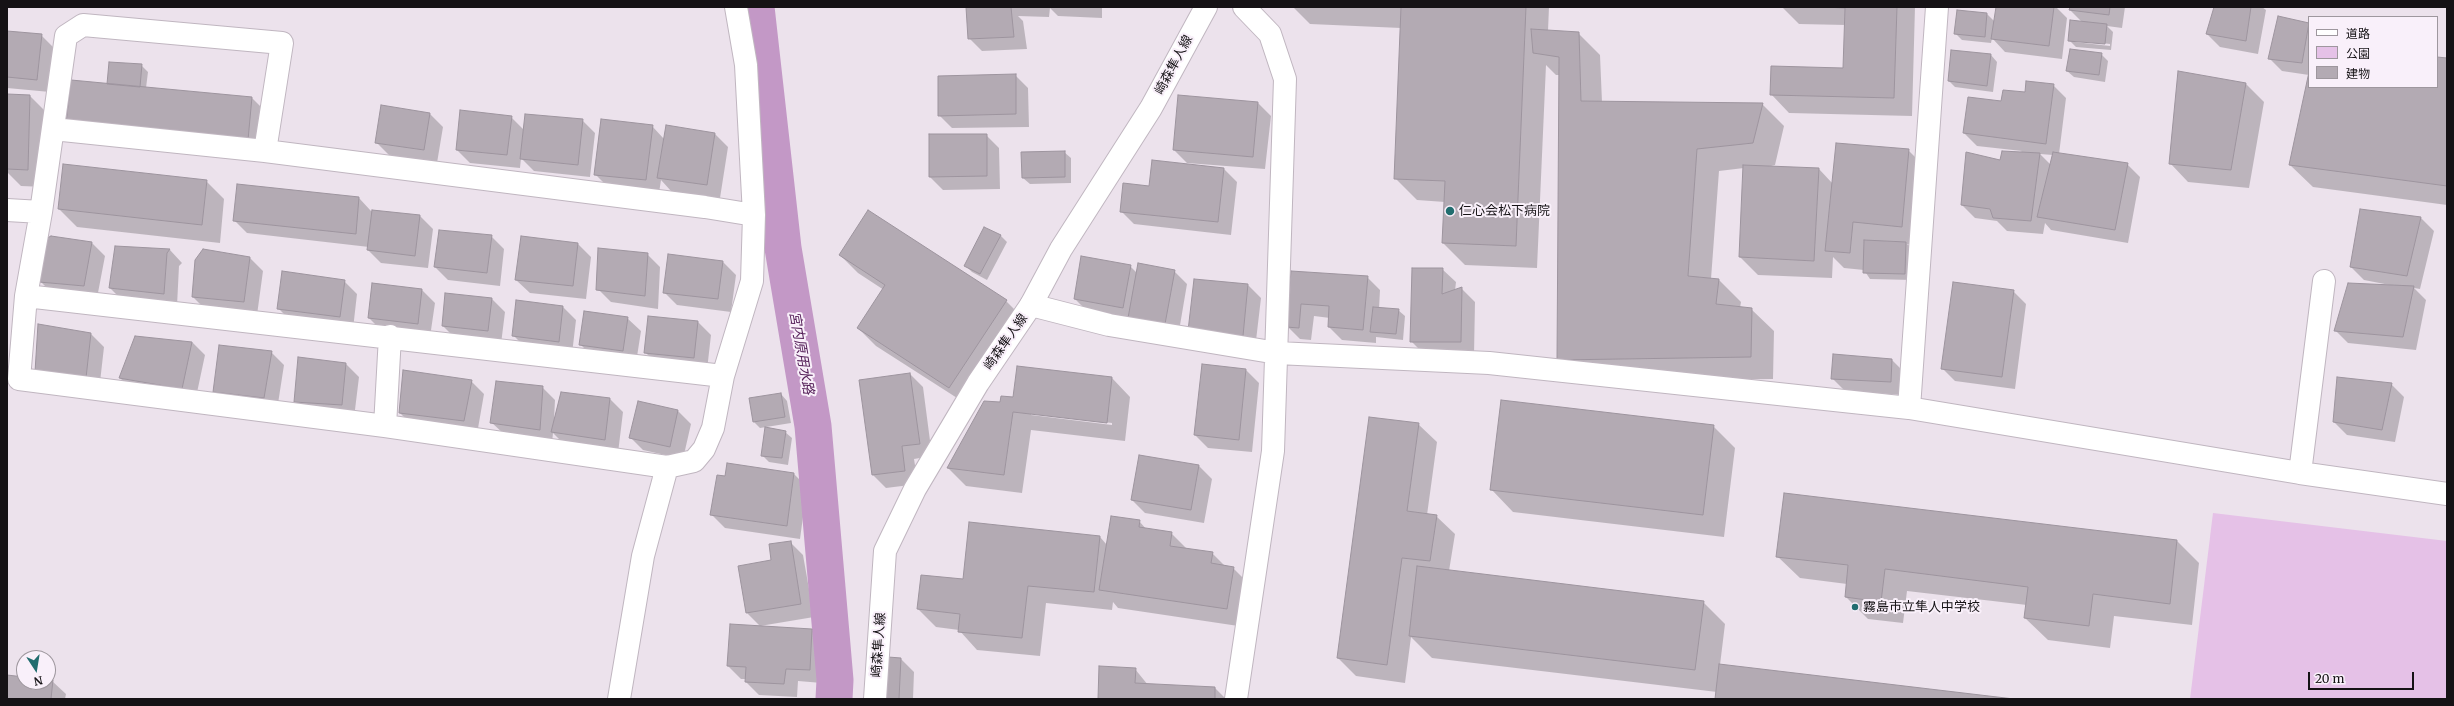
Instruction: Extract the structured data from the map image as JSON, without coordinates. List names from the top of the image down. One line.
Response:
{"streets":{"street":["崎森隼人線"]},"water":["宮内原用水路"],"places":["仁心会松下病院","霧島市立隼人中学校"],"legend":["道路","公園","建物"],"scale_bar":"20 m","north":"bottom"}
